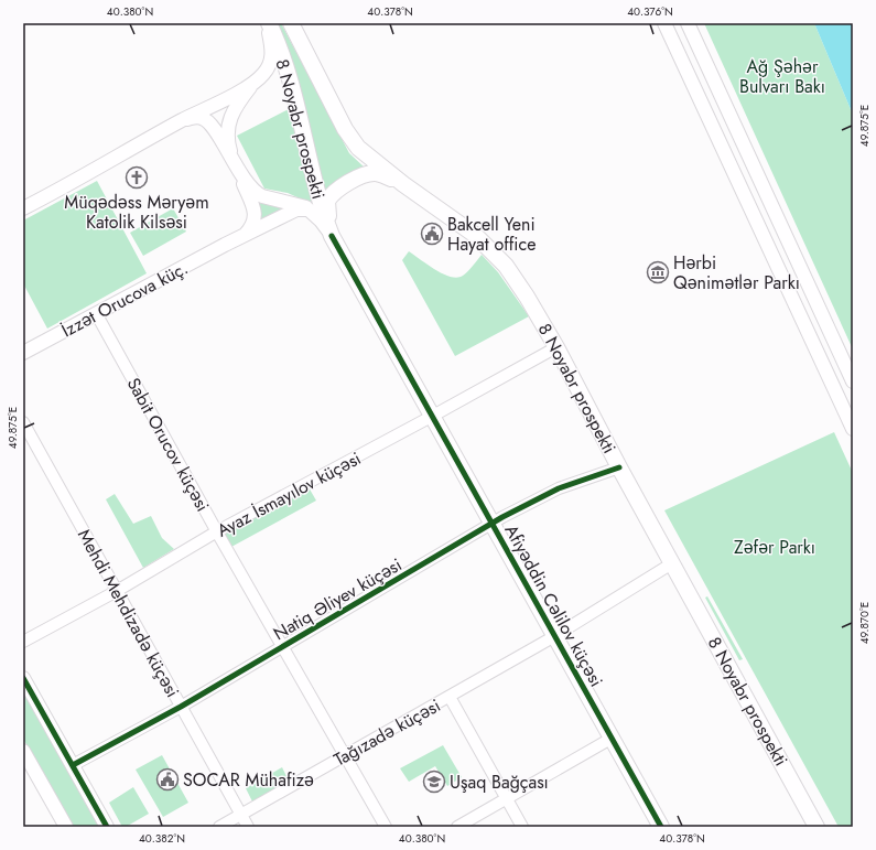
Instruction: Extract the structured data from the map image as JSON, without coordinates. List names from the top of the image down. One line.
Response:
{"streets":{"highway":["8 Noyabr prospekti","Afiyəddin Cəlilov küçəsi"],"main road":["İzzət Orucova küç."],"street":["Sabit Orucov küçəsi","Ayaz İsmayılov küçəsi","Natiq Əliyev küçəsi","Mehdi Mehdizadə küçəsi","Tağızadə küçəsi"]},"crossings":[["8 Noyabr prospekti","Ayaz İsmayılov küçəsi"],["8 Noyabr prospekti","Natiq Əliyev küçəsi"],["8 Noyabr prospekti","Afiyəddin Cəlilov küçəsi"],["8 Noyabr prospekti","Tağızadə küçəsi"],["İzzət Orucova küç.","Sabit Orucov küçəsi"],["Sabit Orucov küçəsi","Ayaz İsmayılov küçəsi"],["Sabit Orucov küçəsi","Natiq Əliyev küçəsi"],["Sabit Orucov küçəsi","Tağızadə küçəsi"],["Ayaz İsmayılov küçəsi","Afiyəddin Cəlilov küçəsi"],["Ayaz İsmayılov küçəsi","Mehdi Mehdizadə küçəsi"],["Natiq Əliyev küçəsi","Afiyəddin Cəlilov küçəsi"],["Natiq Əliyev küçəsi","Mehdi Mehdizadə küçəsi"],["Afiyəddin Cəlilov küçəsi","Tağızadə küçəsi"],["Mehdi Mehdizadə küçəsi","Tağızadə küçəsi"]],"parks":["Ağ Şəhər Bulvarı Bakı","Zəfər Parkı"],"places":{"church":["Müqədəss Məryəm Katolik Kilsəsi"],"public building":["Bakcell Yeni Hayat office","SOCAR Mühafizə"],"museum":["Hərbi Qənimətlər Parkı"],"school or university":["Uşaq Bağçası"]},"coordinates":["40.380°N","40.378°N","40.376°N","49.875°E","49.870°E","40.382°N"]}
